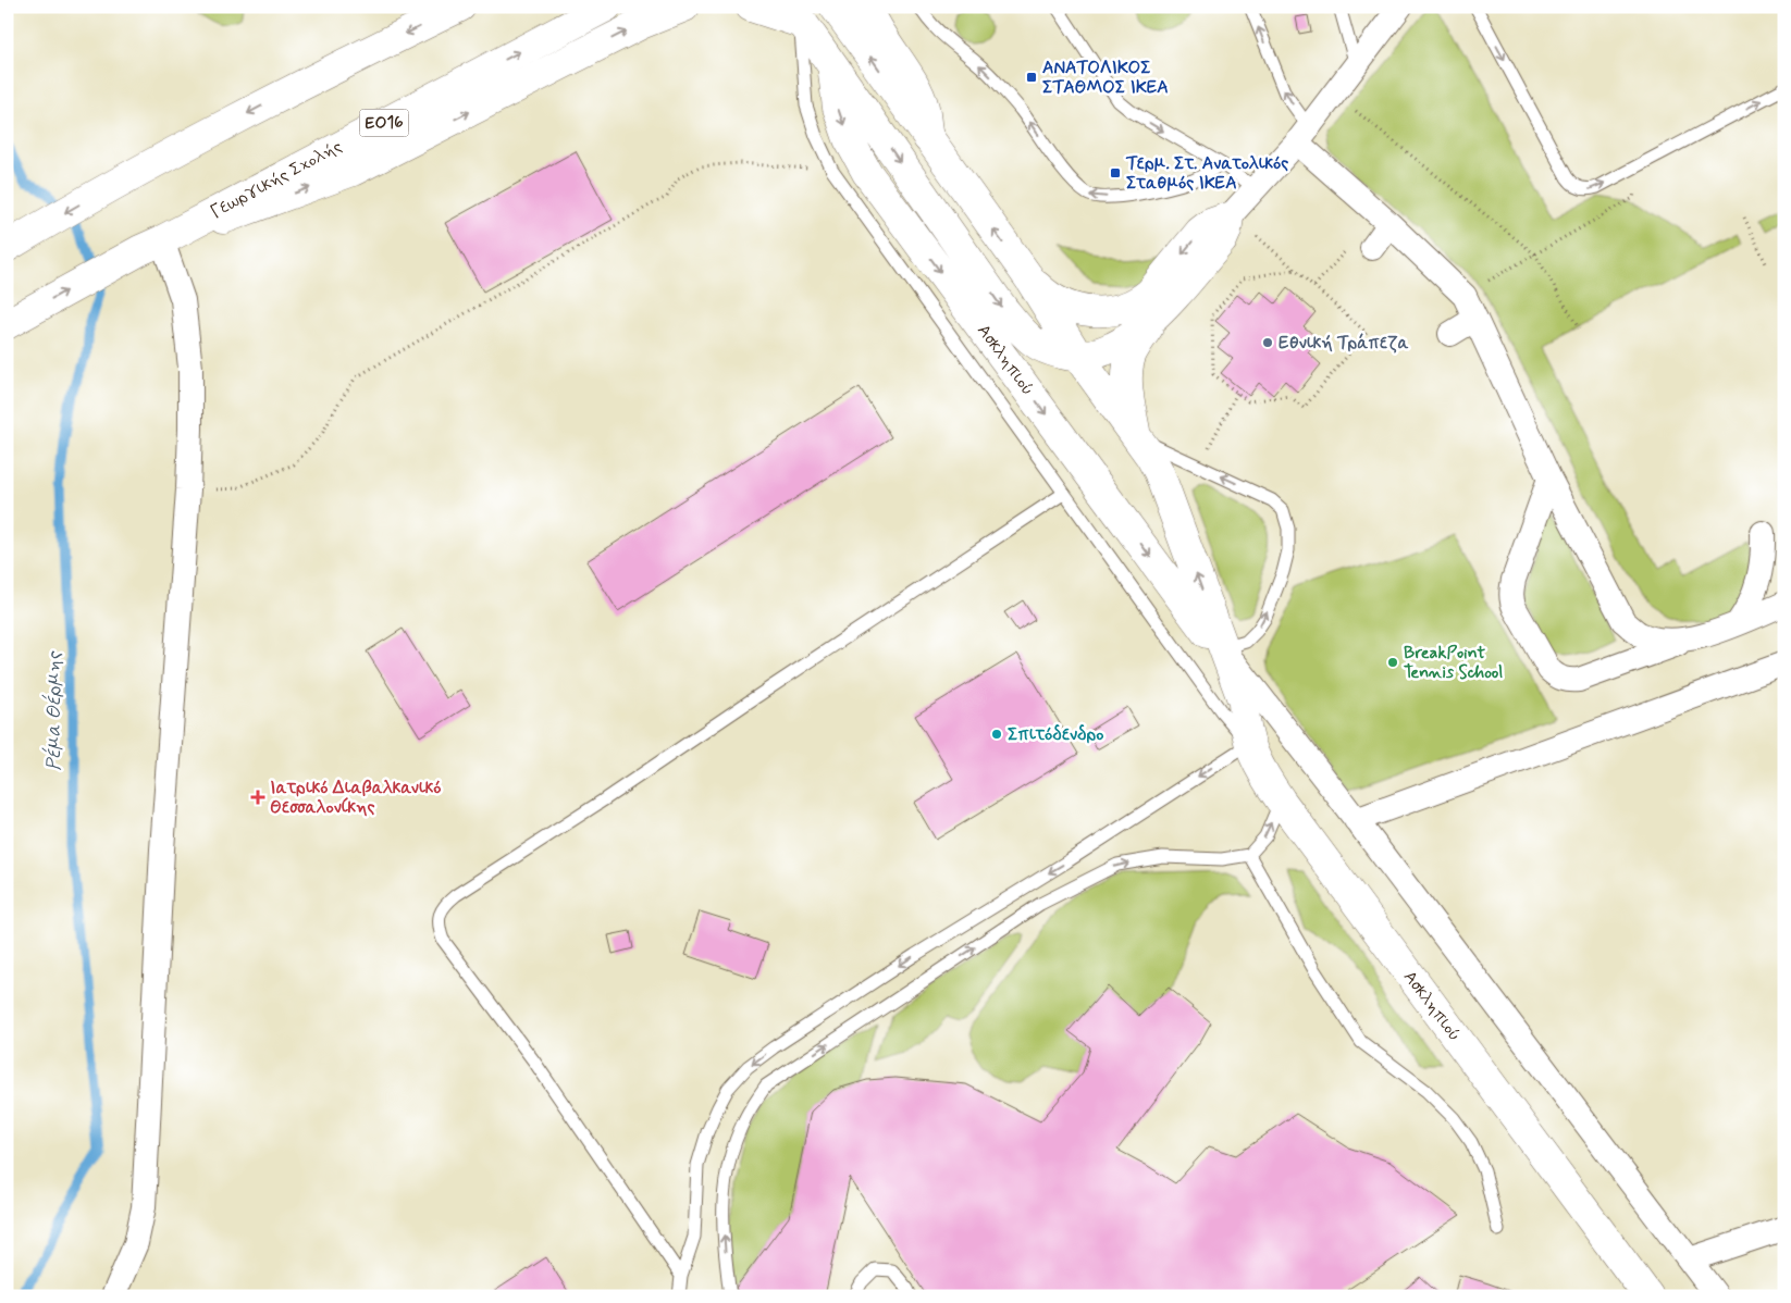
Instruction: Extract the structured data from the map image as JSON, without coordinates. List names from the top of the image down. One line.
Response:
{"streets":{"street":["ΕΟ16","Γεωργικής Σχολής","Ασκληπιού"]},"water":["Ρέμα Θέρμης"],"places":{"transit":["ΑΝΑΤΟΛΙΚΟΣ ΣΤΑΘΜΟΣ ΙΚΕΑ","Τερμ. Στ. Ανατολικός Σταθμός ΙΚΕΑ"],"other":["Εθνική Τράπεζα","BreakPoint Tennis School","Σπιτόδενδρο"],"health":["Ιατρικό Διαβαλκανικό Θεσσαλονίκης"]}}
